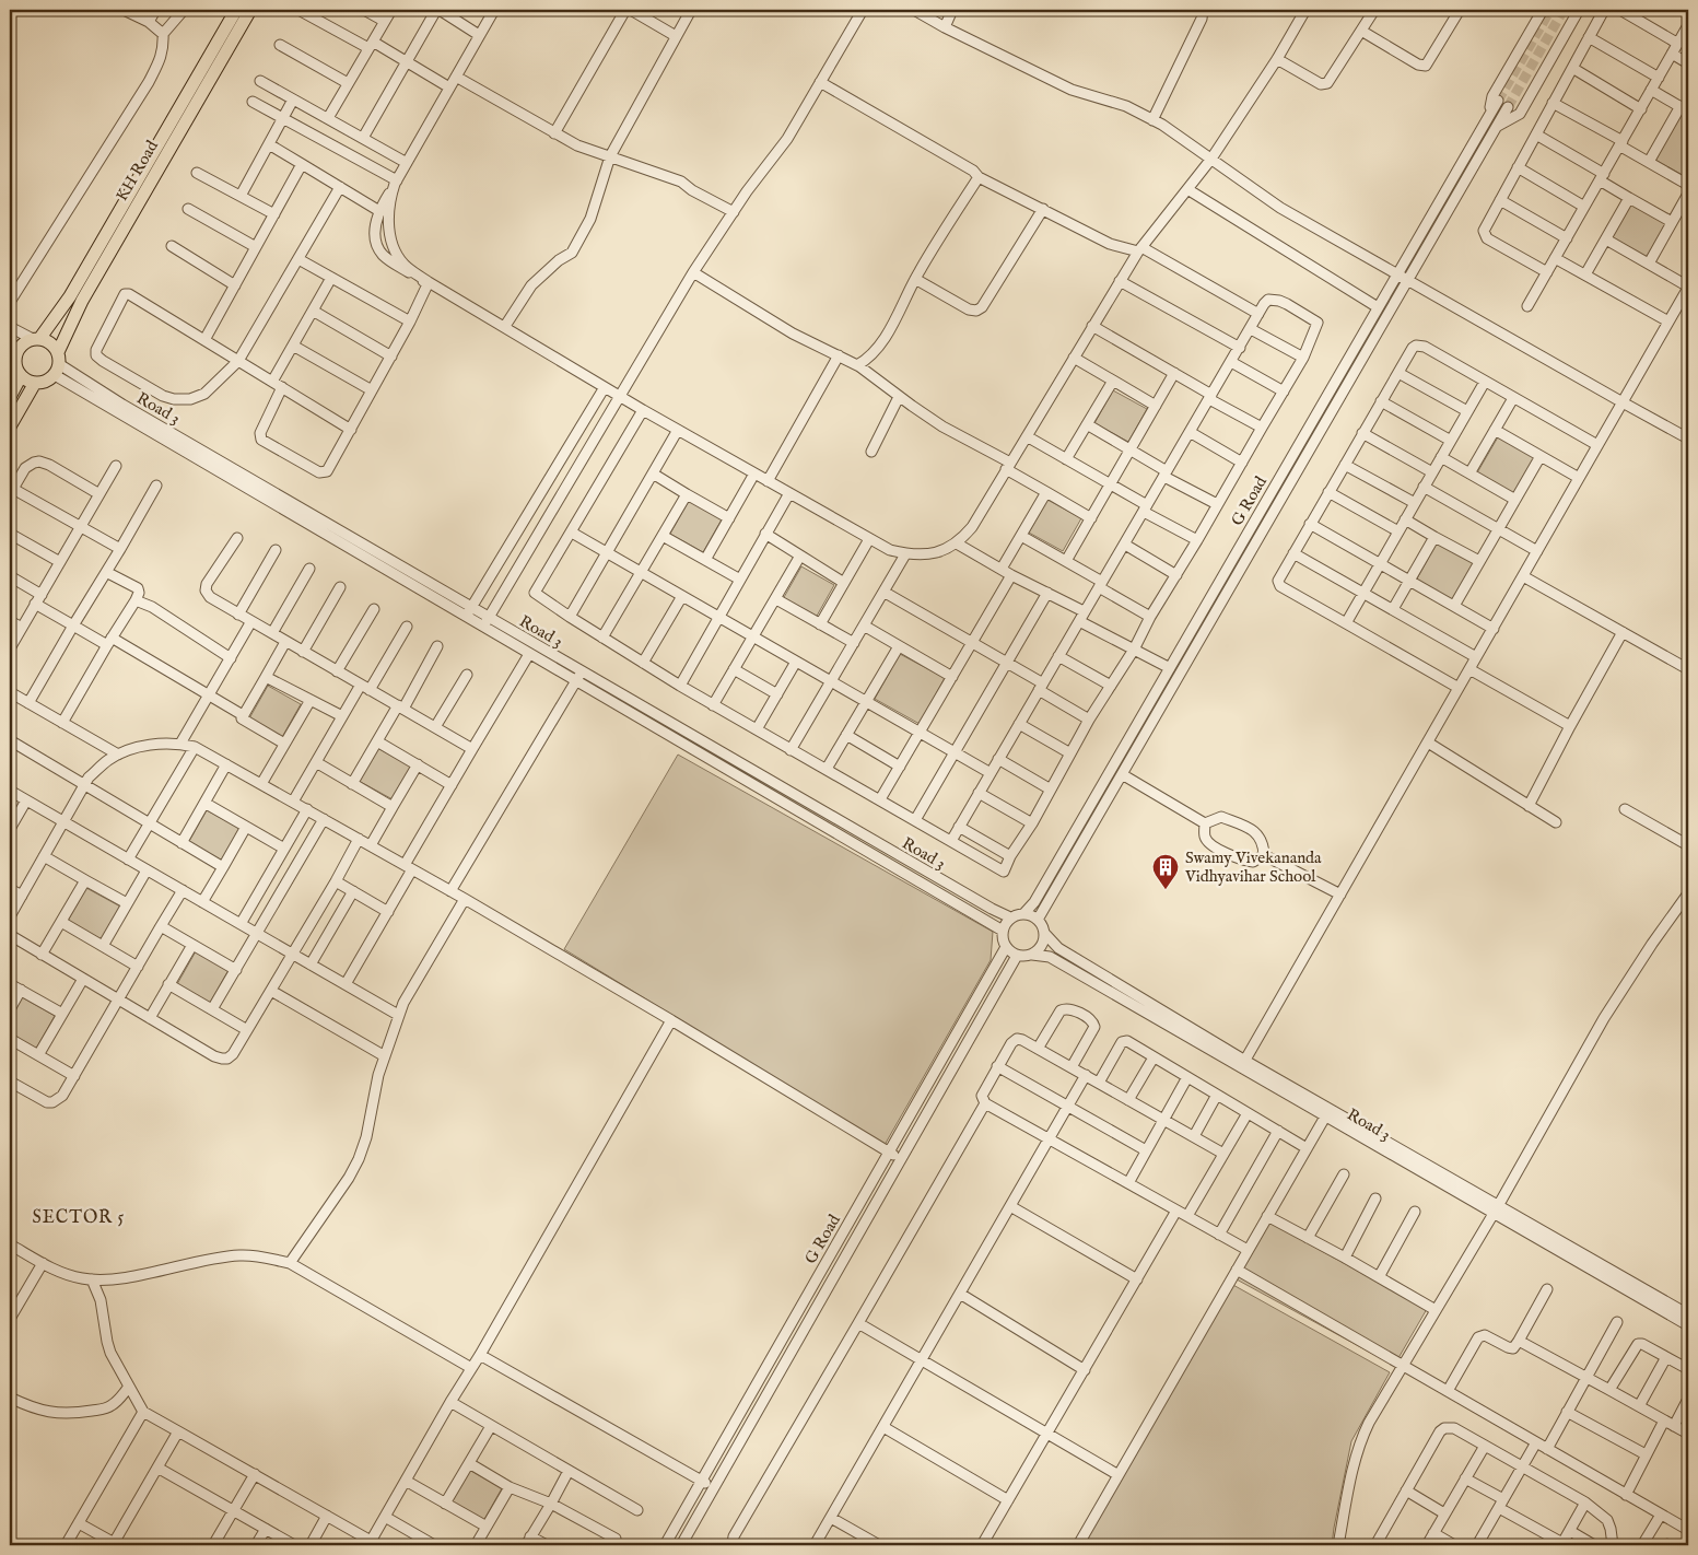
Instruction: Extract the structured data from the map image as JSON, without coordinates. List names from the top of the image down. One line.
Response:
{"streets":{"main road":["KH Road"],"street":["Road 3","G Road"]},"crossings":[["KH Road","Road 3"],["Road 3","G Road"]],"districts":["SECTOR 5"],"places":{"building":["Swamy Vivekananda Vidhyavihar School"]}}
